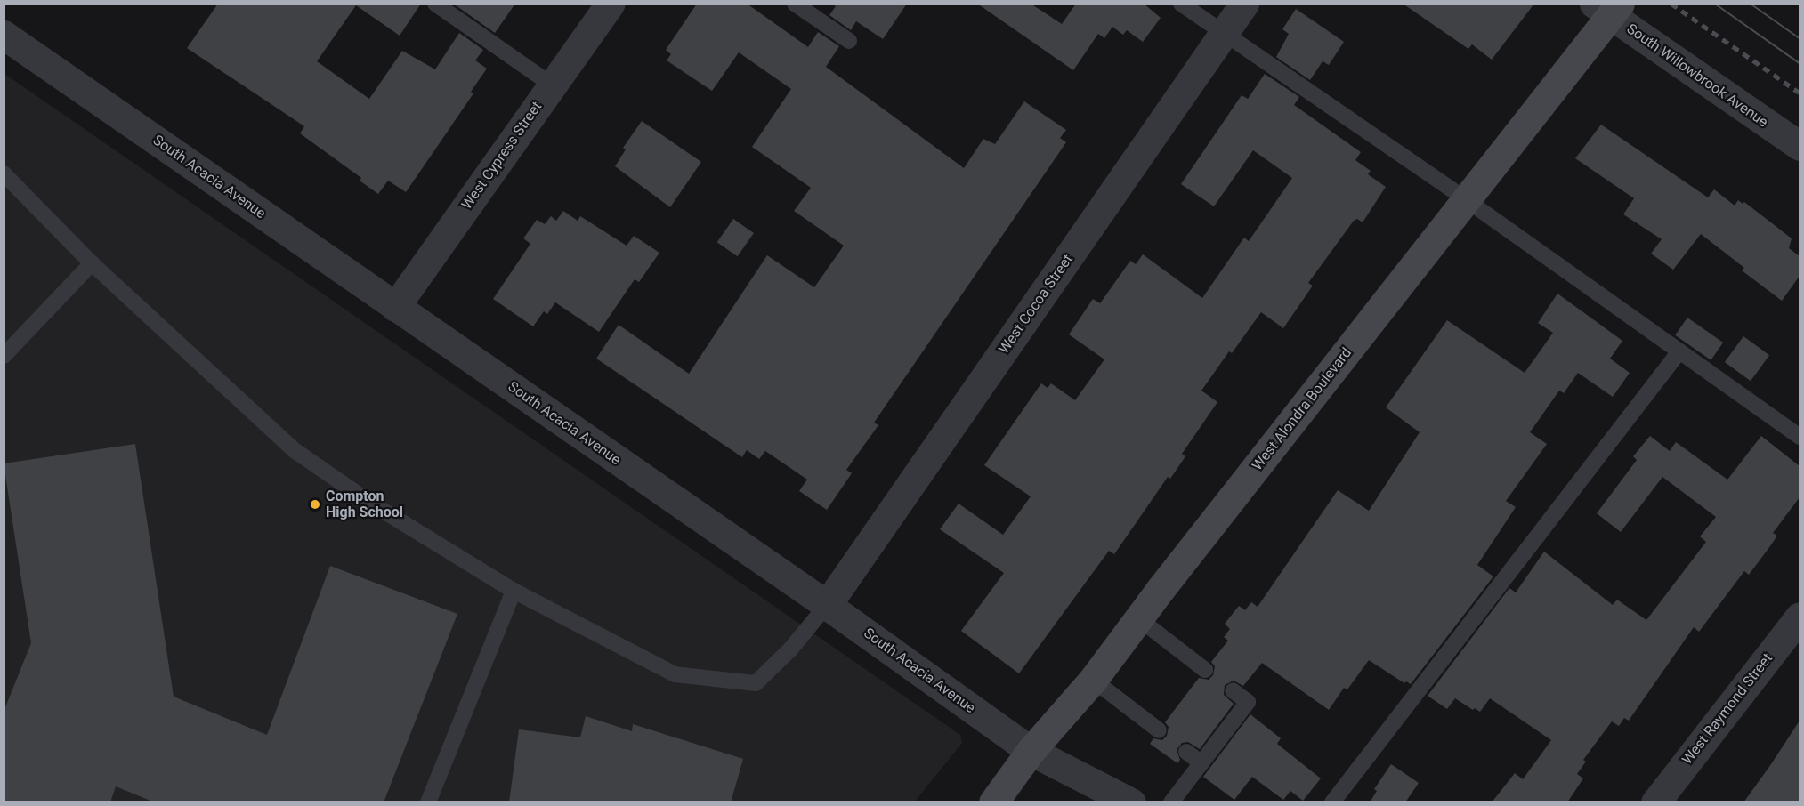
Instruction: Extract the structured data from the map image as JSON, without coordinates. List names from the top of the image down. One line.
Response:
{"streets":{"main road":["West Alondra Boulevard"],"street":["South Willowbrook Avenue","West Cypress Street","South Acacia Avenue","West Cocoa Street","West Raymond Street"]},"crossings":[["South Willowbrook Avenue","West Alondra Boulevard"],["West Cypress Street","South Acacia Avenue"],["South Acacia Avenue","West Cocoa Street"],["South Acacia Avenue","West Alondra Boulevard"]],"places":["Compton High School"]}
